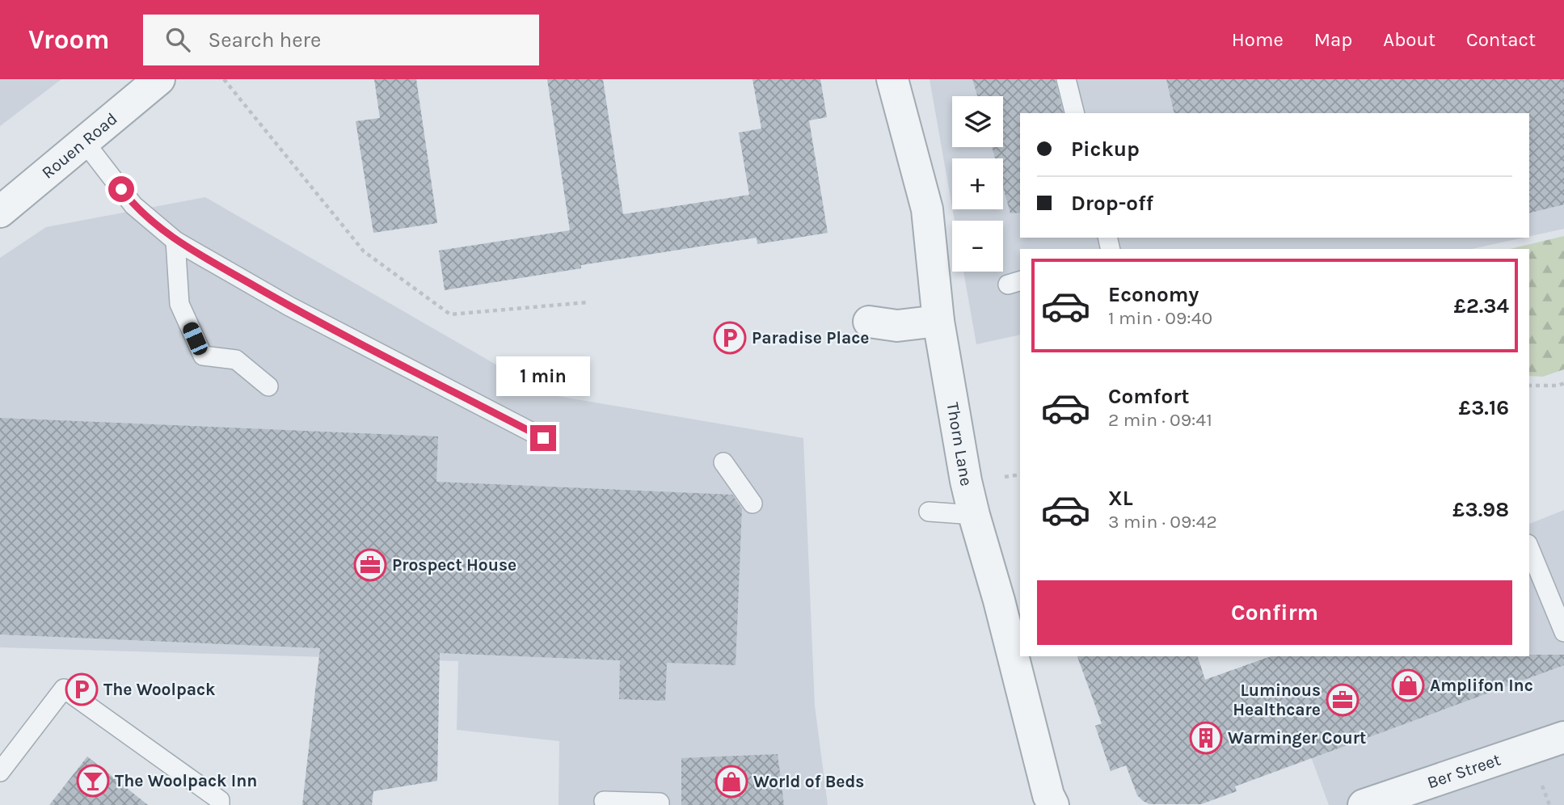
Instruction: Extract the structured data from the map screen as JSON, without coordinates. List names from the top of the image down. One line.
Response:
{"streets":{"street":["Rouen Road","Thorn Lane","Ber Street"]},"places":{"parking":["Paradise Place","The Woolpack"],"office":["Prospect House","Luminous Healthcare"],"shop":["Amplifon Inc","World of Beds"],"building":["Warminger Court"],"bar":["The Woolpack Inn"]},"page":{"header":"Vroom","search":"Search here","nav":["Home","Map","About","Contact"],"map_buttons":["+","−"],"banner":["Pickup","Drop-off"],"list":[{"name":"Economy","note":"1 min · 09:40","value":"£2.34"},{"name":"Comfort","note":"2 min · 09:41","value":"£3.16"},{"name":"XL","note":"3 min · 09:42","value":"£3.98"}],"bubble":"1 min","buttons":"Confirm"}}
